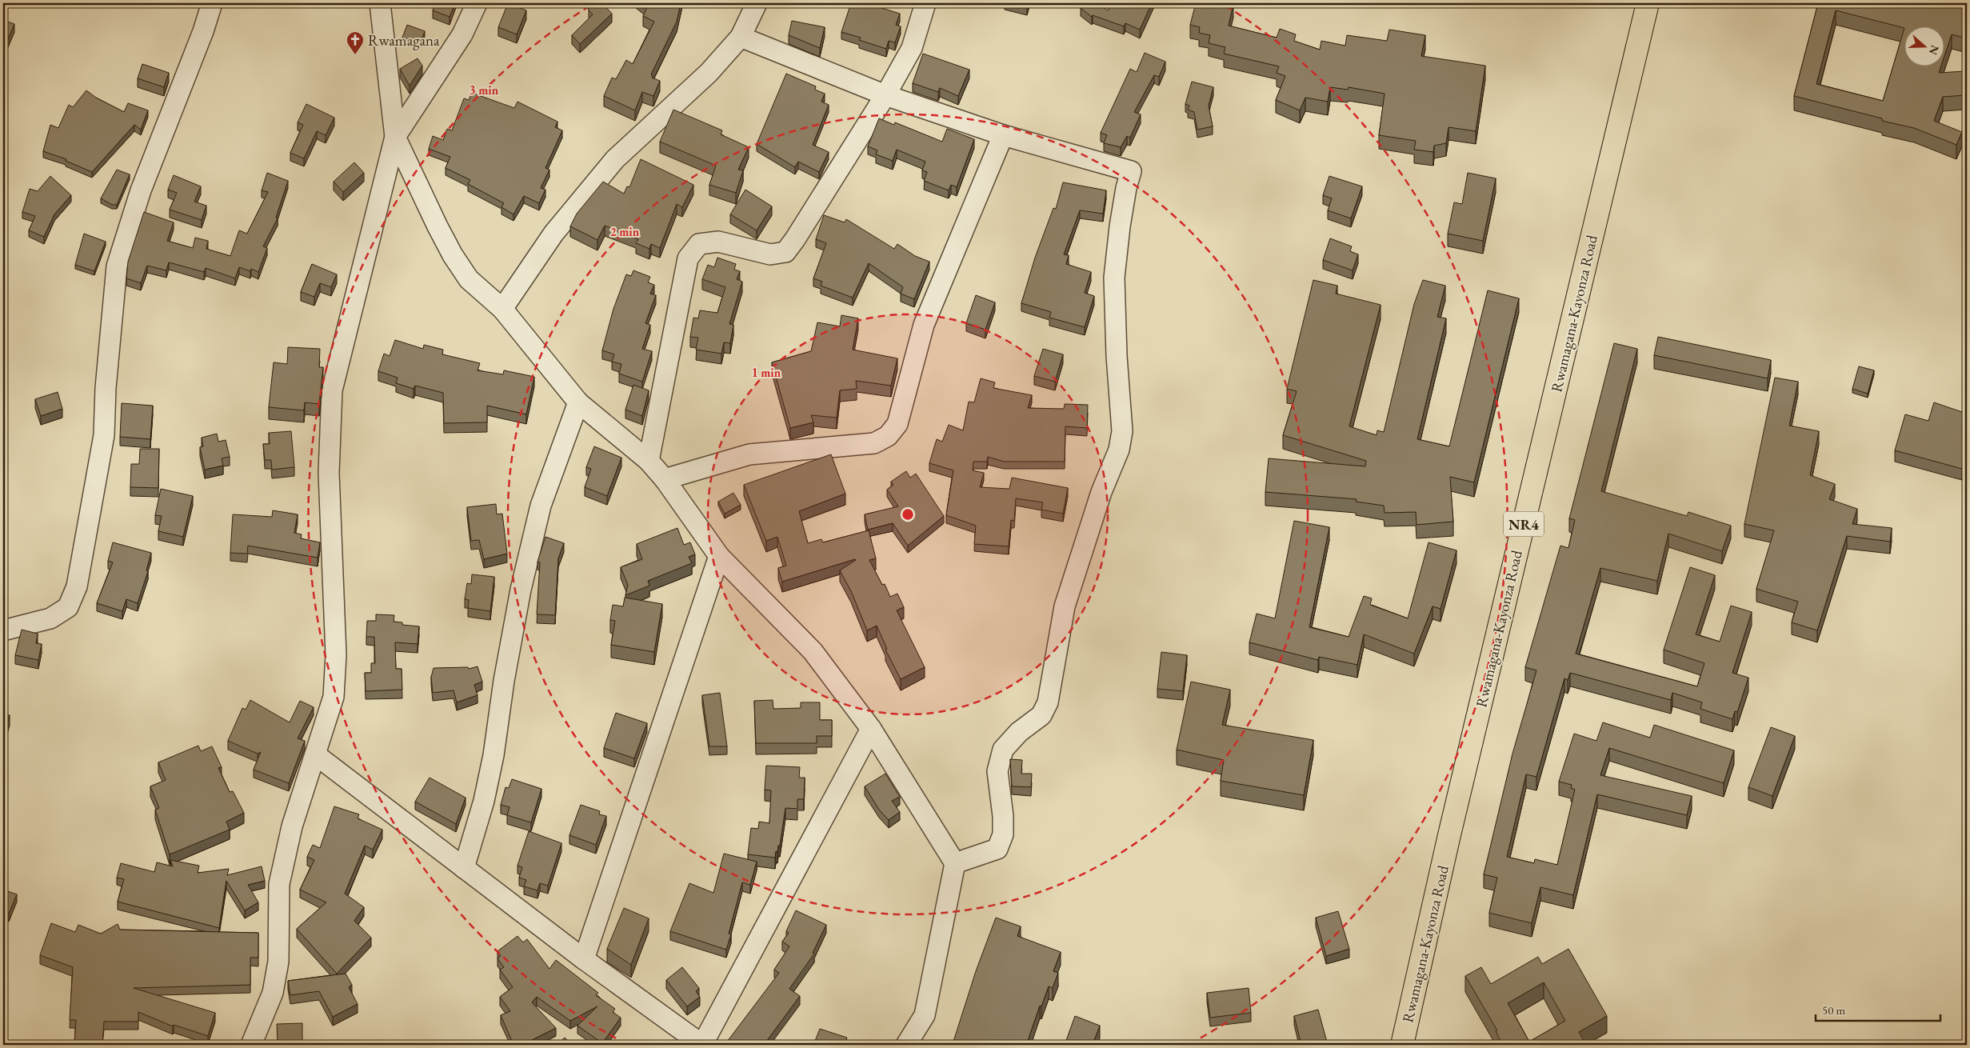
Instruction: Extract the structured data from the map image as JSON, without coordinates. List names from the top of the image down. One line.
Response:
{"streets":{"highway":["Rwamagana-Kayonza Road","NR4"]},"places":{"church":["Rwamagana"]},"scale_bar":"50 m","north":"right","rings":["3 min","2 min","1 min"]}
